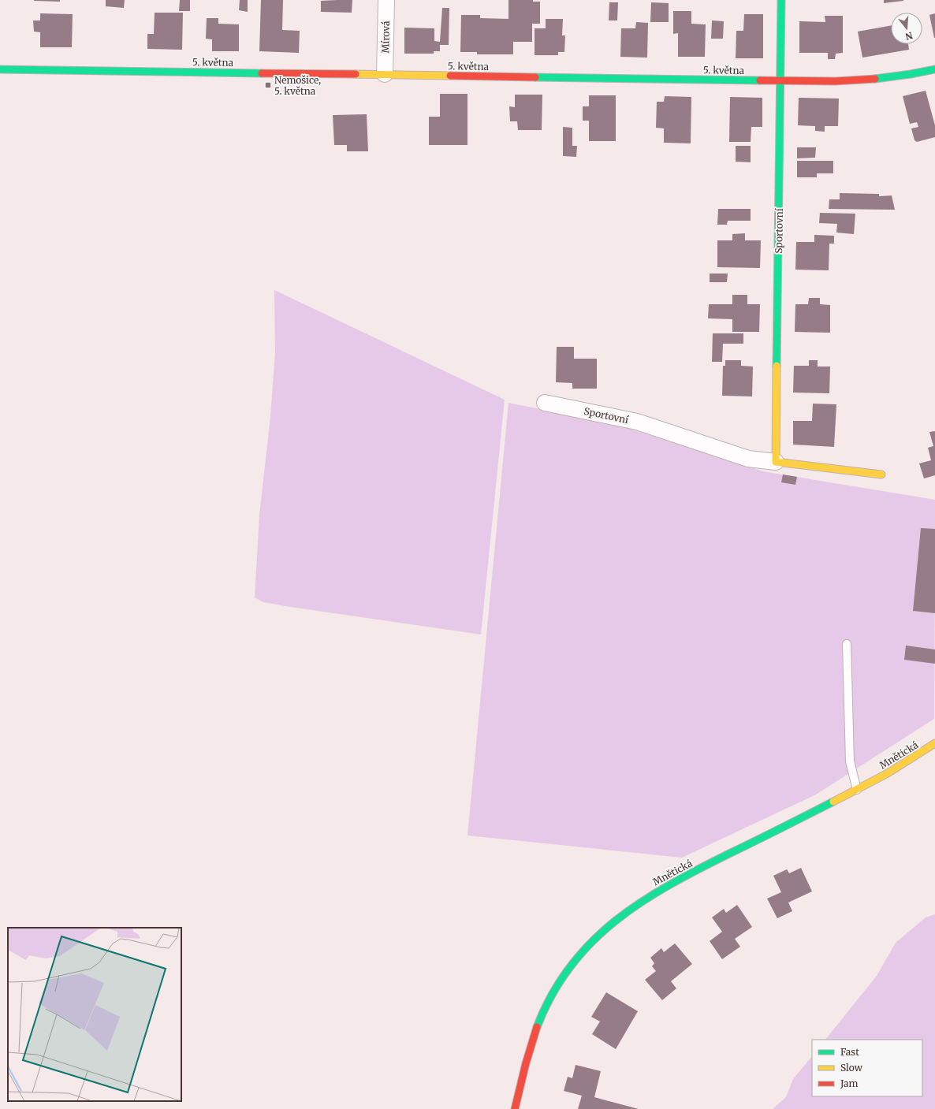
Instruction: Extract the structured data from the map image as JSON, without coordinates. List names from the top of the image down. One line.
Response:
{"streets":{"street":["Mírová","5. května","Sportovní","Mnětická"]},"crossings":[["Mírová","5. května"],["5. května","Sportovní"]],"places":{"transit":["Nemošice, 5. května"]},"legend":["Fast","Slow","Jam"],"north":"bottom"}
